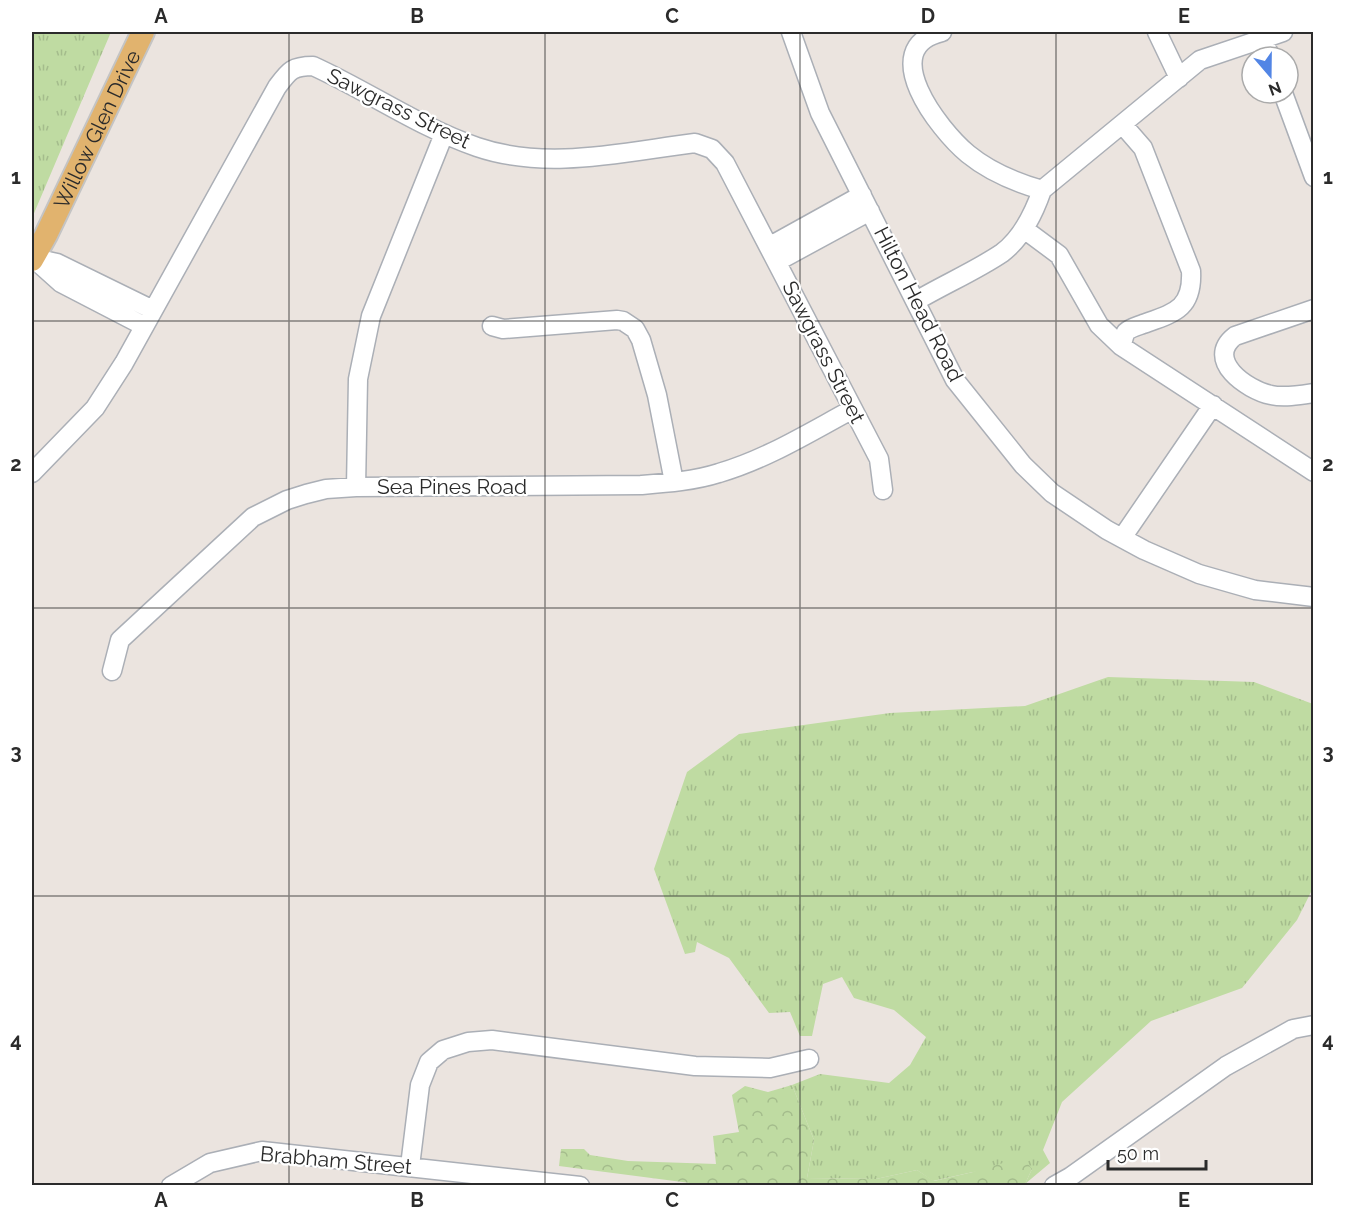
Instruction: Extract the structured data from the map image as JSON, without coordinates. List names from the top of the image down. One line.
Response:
{"streets":{"main road":["Willow Glen Drive"],"street":["Sawgrass Street","Hilton Head Road","Sea Pines Road","Brabham Street"]},"crossings":[["Sawgrass Street","Sea Pines Road"]],"scale_bar":"50 m","north":"bottom","grid":{"columns":["A","B","C","D","E"],"rows":["1","2","3","4"]}}
